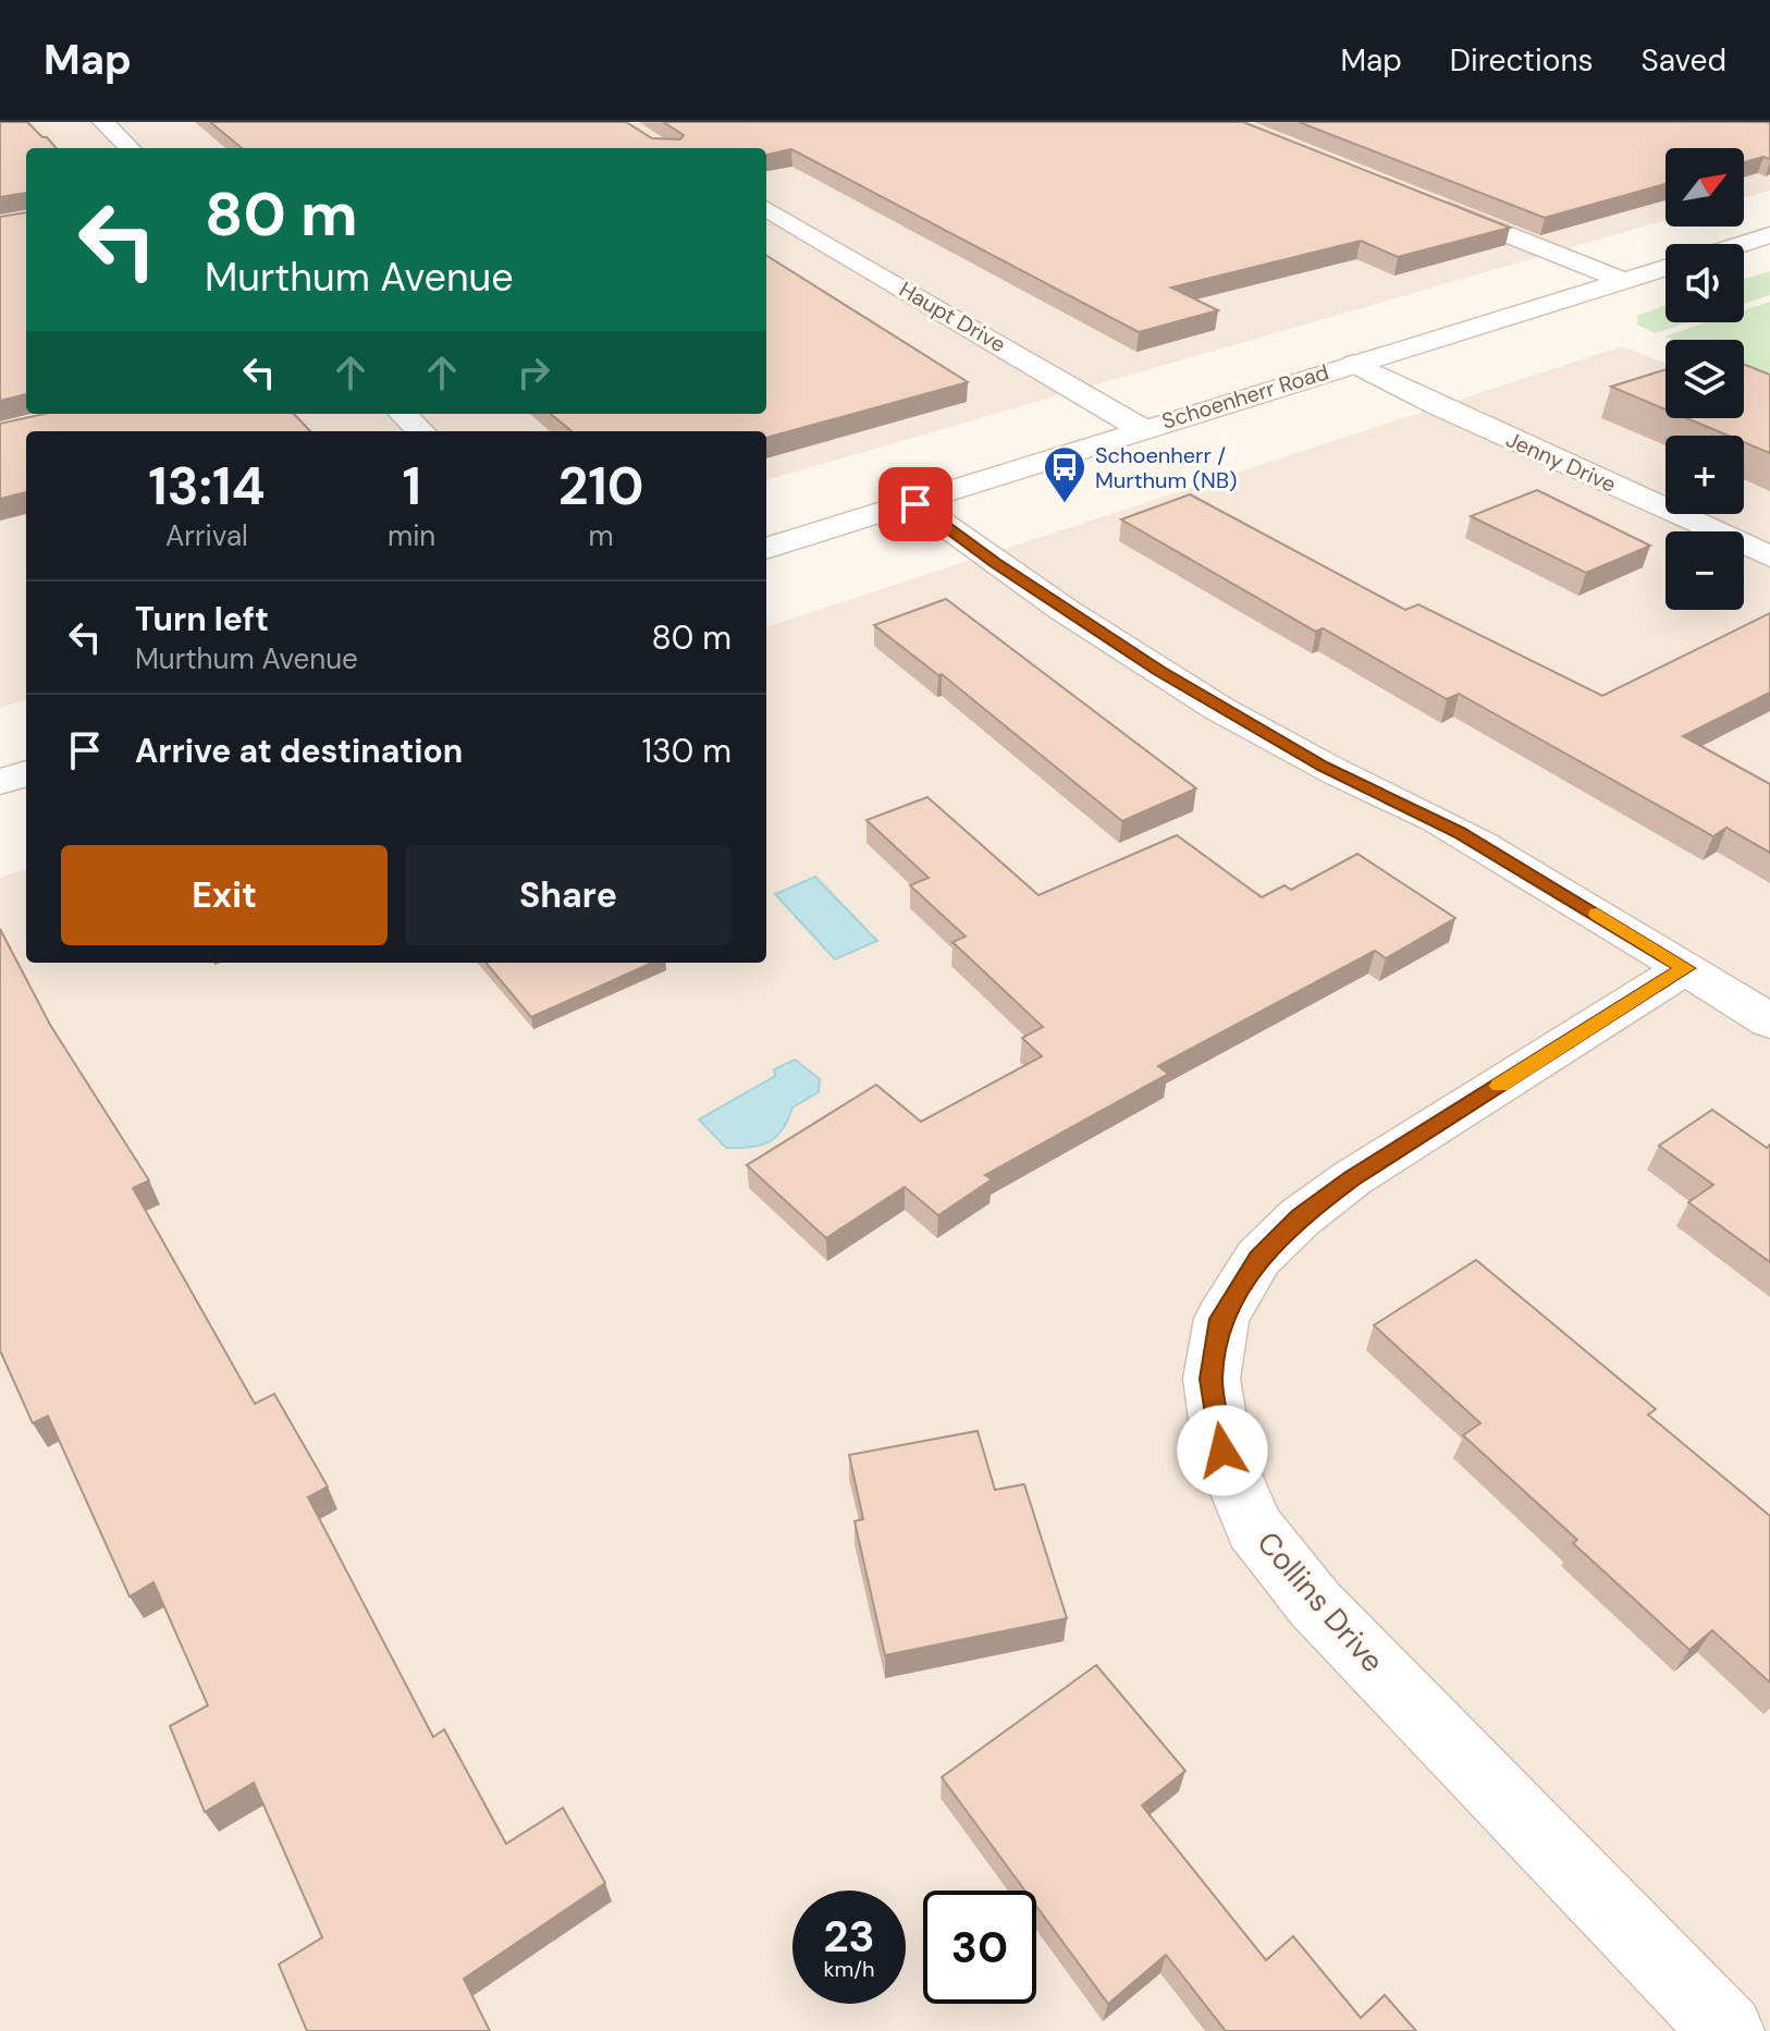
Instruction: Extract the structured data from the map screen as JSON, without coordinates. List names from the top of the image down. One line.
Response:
{"streets":{"street":["Haupt Drive","Schoenherr Road","Jenny Drive","Collins Drive"]},"crossings":[["Haupt Drive","Schoenherr Road"],["Schoenherr Road","Jenny Drive"]],"places":{"bus stop":["Schoenherr / Murthum (NB)"]},"north":"top right","page":{"header":"Map","nav":["Map","Directions","Saved"],"map_buttons":["+","−"],"turn":["80 m","Murthum Avenue"],"eta":["13:14","Arrival","1","min","210","m"],"list":[{"name":"Turn left","note":"Murthum Avenue","value":"80 m"},{"name":"Arrive at destination","value":"130 m"}],"buttons":["Exit","Share"],"speed":"23 km/h","limit":"30"}}
